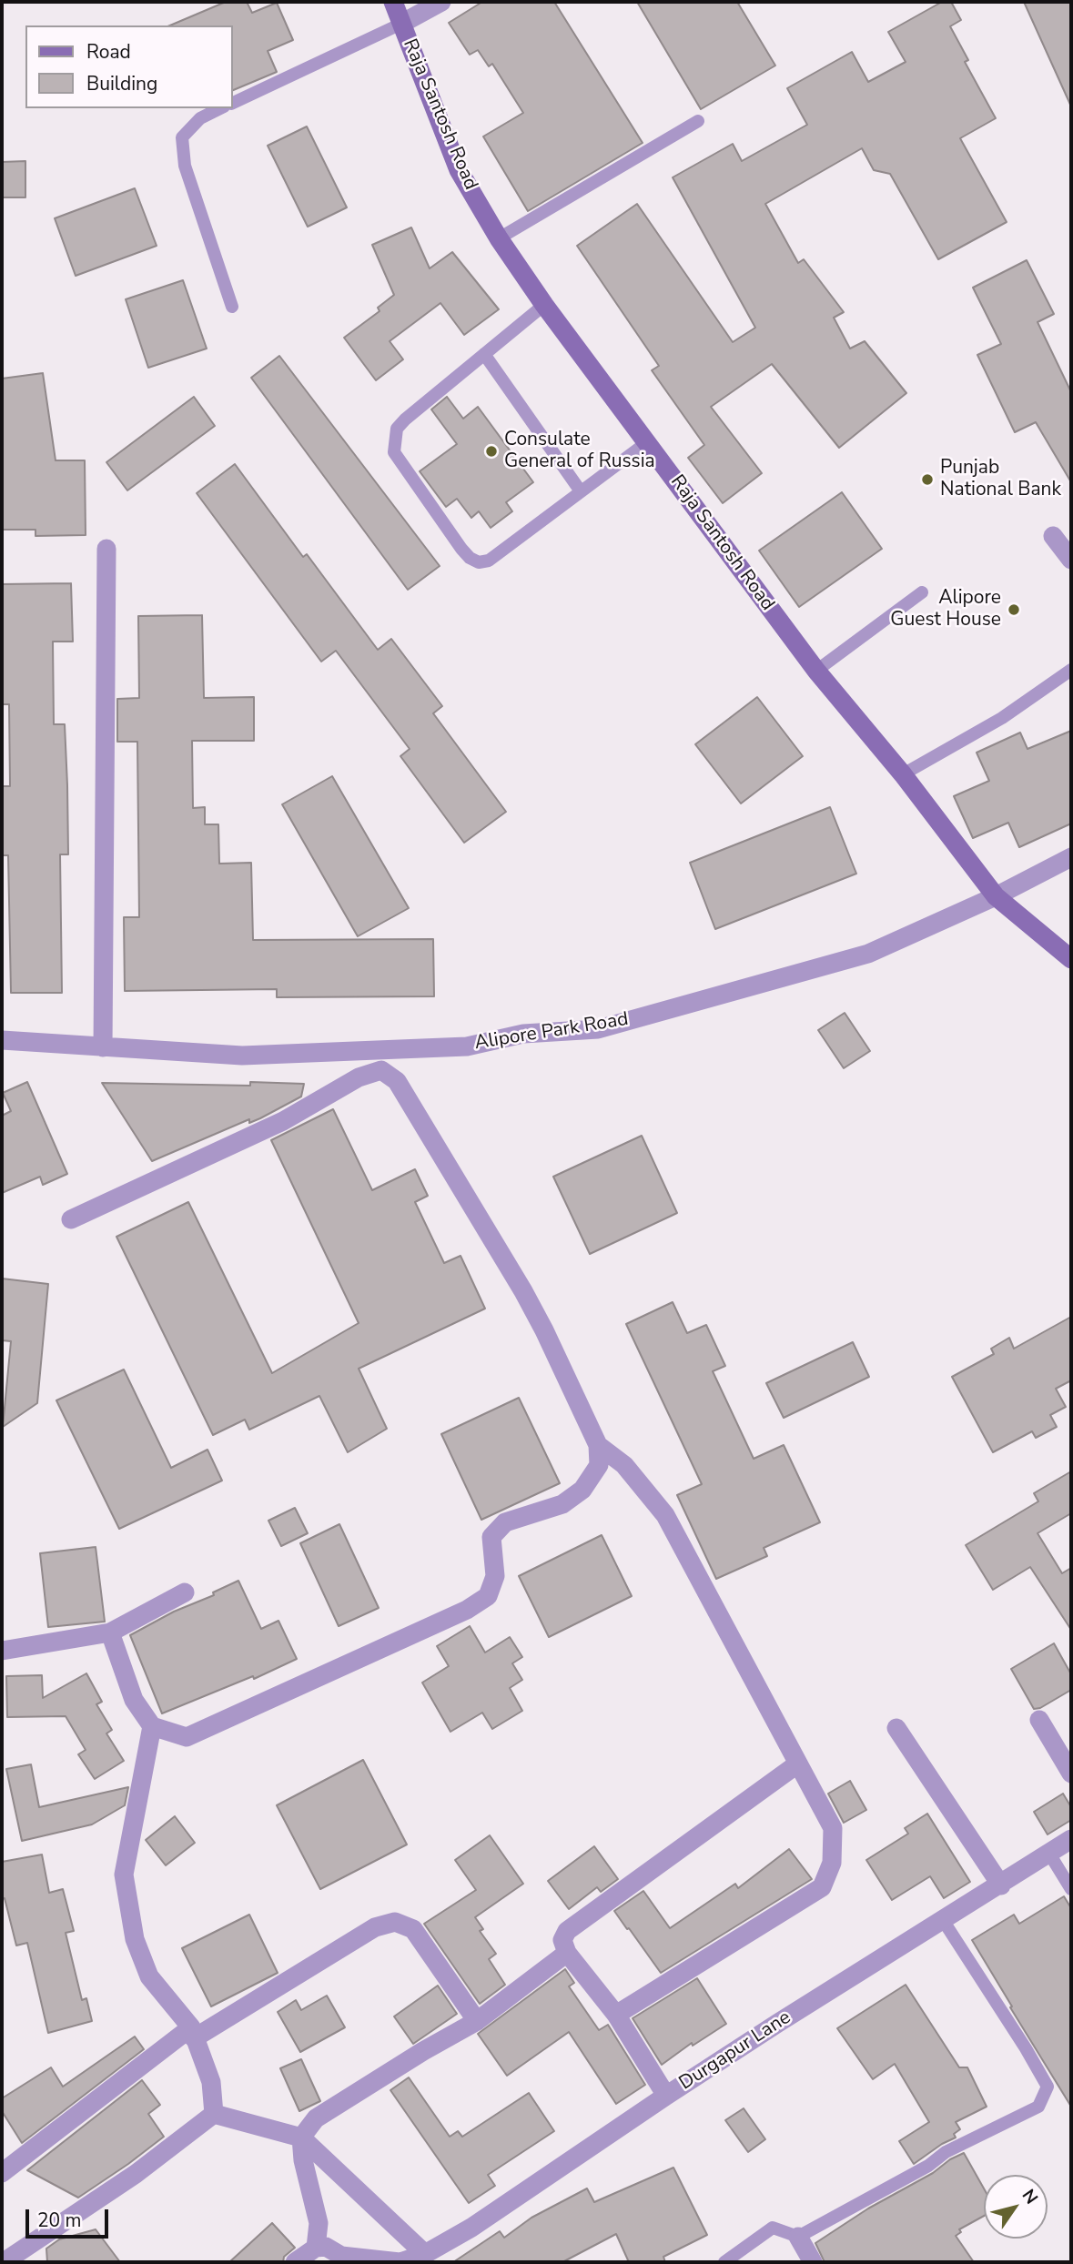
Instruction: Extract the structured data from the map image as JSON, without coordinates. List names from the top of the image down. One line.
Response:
{"streets":{"main road":["Raja Santosh Road"],"street":["Alipore Park Road","Durgapur Lane"]},"crossings":[["Raja Santosh Road","Alipore Park Road"]],"places":["Consulate General of Russia","Punjab National Bank","Alipore Guest House"],"legend":["Road","Building"],"scale_bar":"20 m","north":"top right"}
